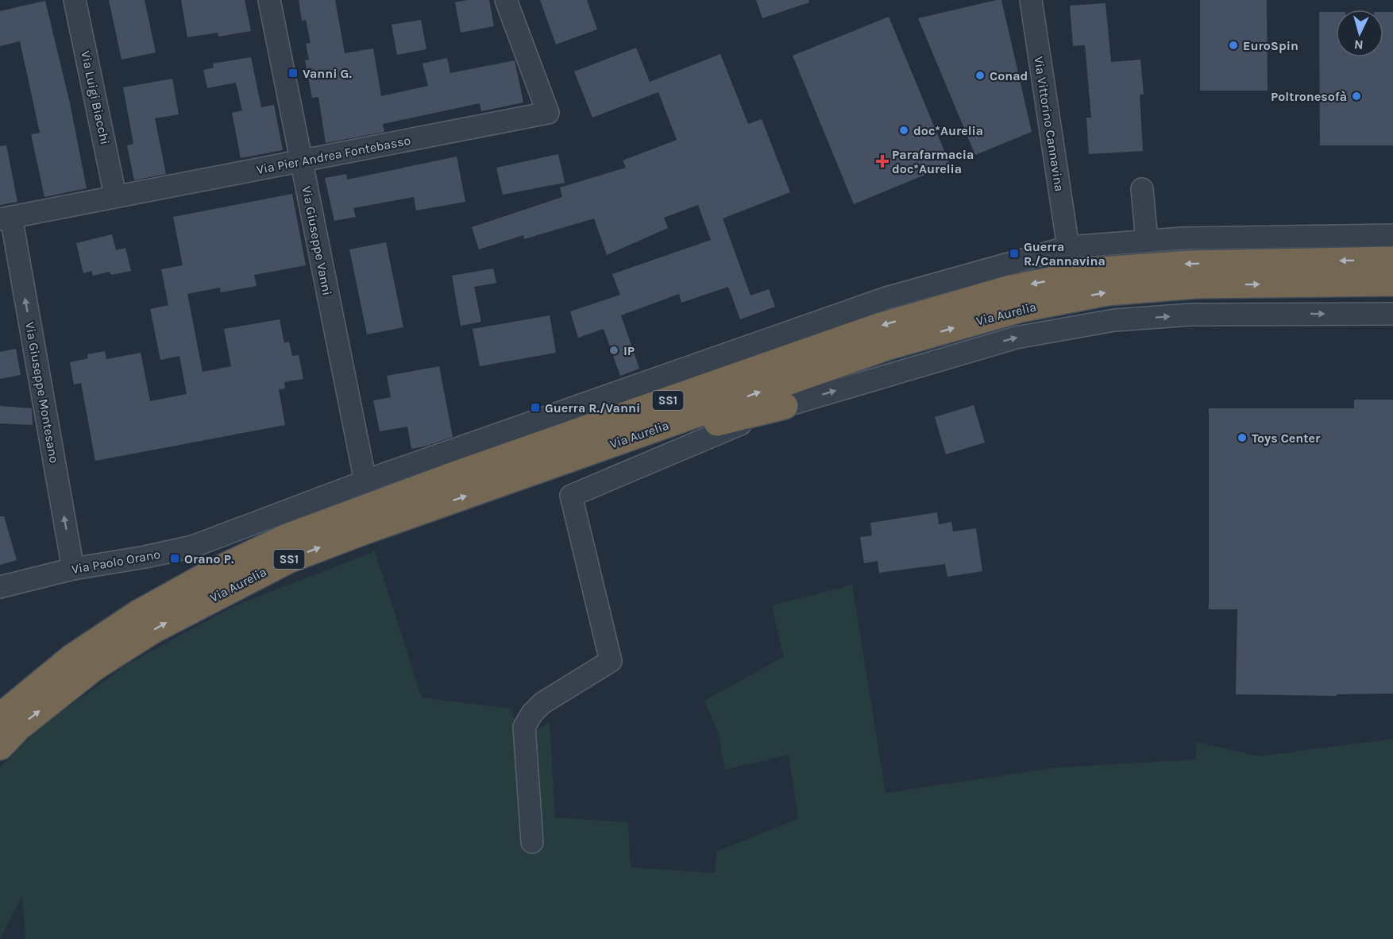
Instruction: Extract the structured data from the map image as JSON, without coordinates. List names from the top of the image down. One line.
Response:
{"streets":{"highway":["Via Aurelia","SS1"],"street":["Via Luigi Biacchi","Via Vittorino Cannavina","Via Pier Andrea Fontebasso","Via Giuseppe Vanni","Via Giuseppe Montesano","Via Paolo Orano"]},"crossings":[["Via Luigi Biacchi","Via Pier Andrea Fontebasso"],["Via Pier Andrea Fontebasso","Via Giuseppe Vanni"],["Via Pier Andrea Fontebasso","Via Giuseppe Montesano"],["Via Giuseppe Vanni","Via Paolo Orano"],["Via Giuseppe Montesano","Via Paolo Orano"]],"one_way":["Via Giuseppe Montesano"],"places":{"other":["EuroSpin","Conad","Poltronesofà","doc*Aurelia","IP","Toys Center"],"transit":["Vanni G.","Guerra R./Cannavina","Guerra R./Vanni","Orano P."],"health":["Parafarmacia doc*Aurelia"]},"north":"bottom"}
